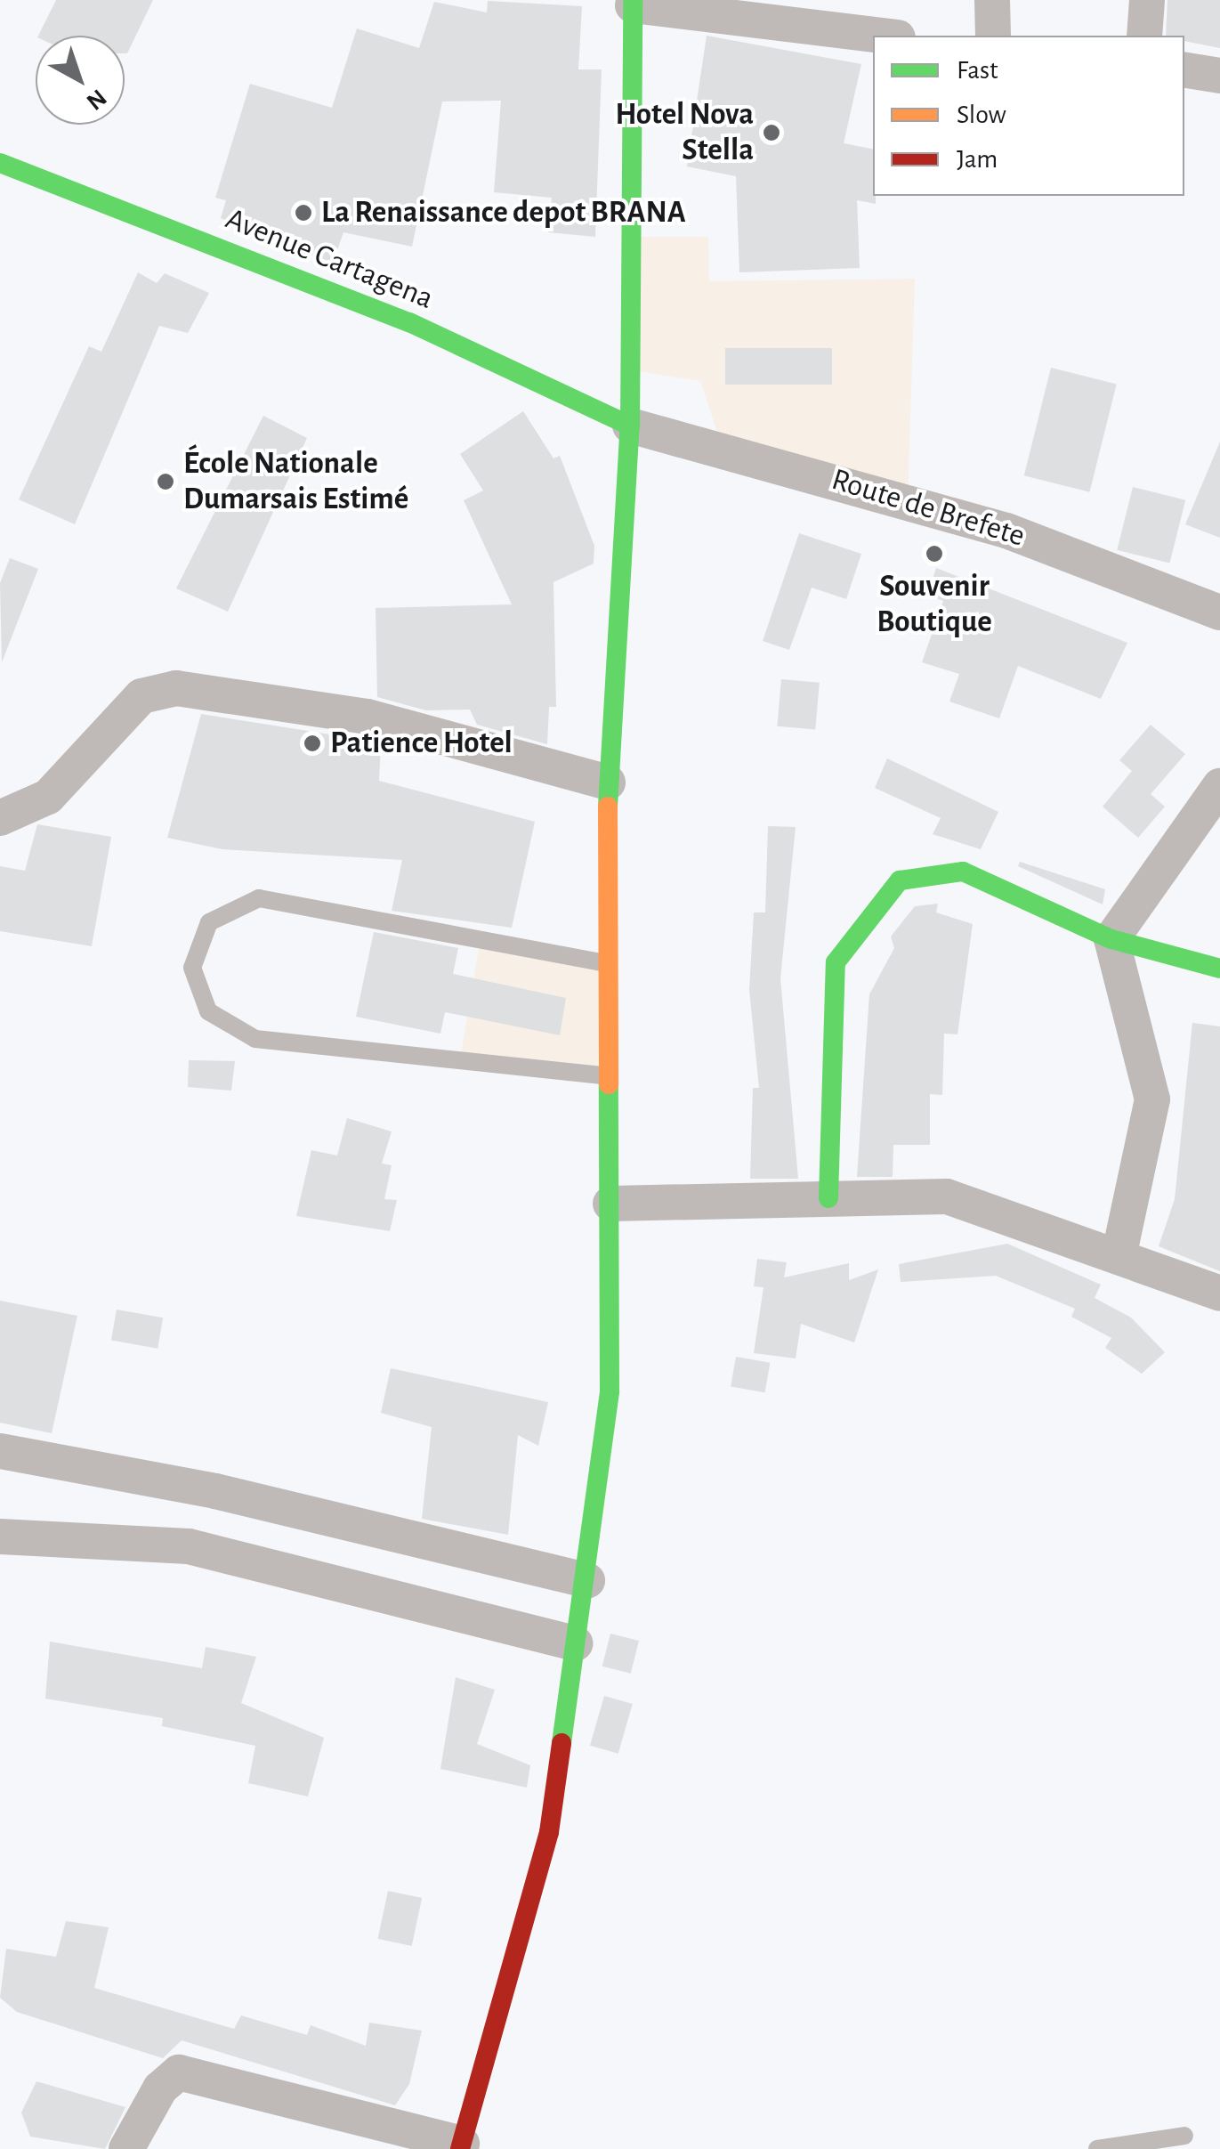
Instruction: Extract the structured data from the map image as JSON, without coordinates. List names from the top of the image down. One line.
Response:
{"streets":{"main road":["Avenue Cartagena"],"street":["Route de Brefete"]},"crossings":[["Avenue Cartagena","Route de Brefete"]],"places":["Hotel Nova Stella","La Renaissance depot BRANA","École Nationale Dumarsais Estimé","Souvenir Boutique","Patience Hotel"],"legend":["Fast","Slow","Jam"],"north":"bottom right"}
